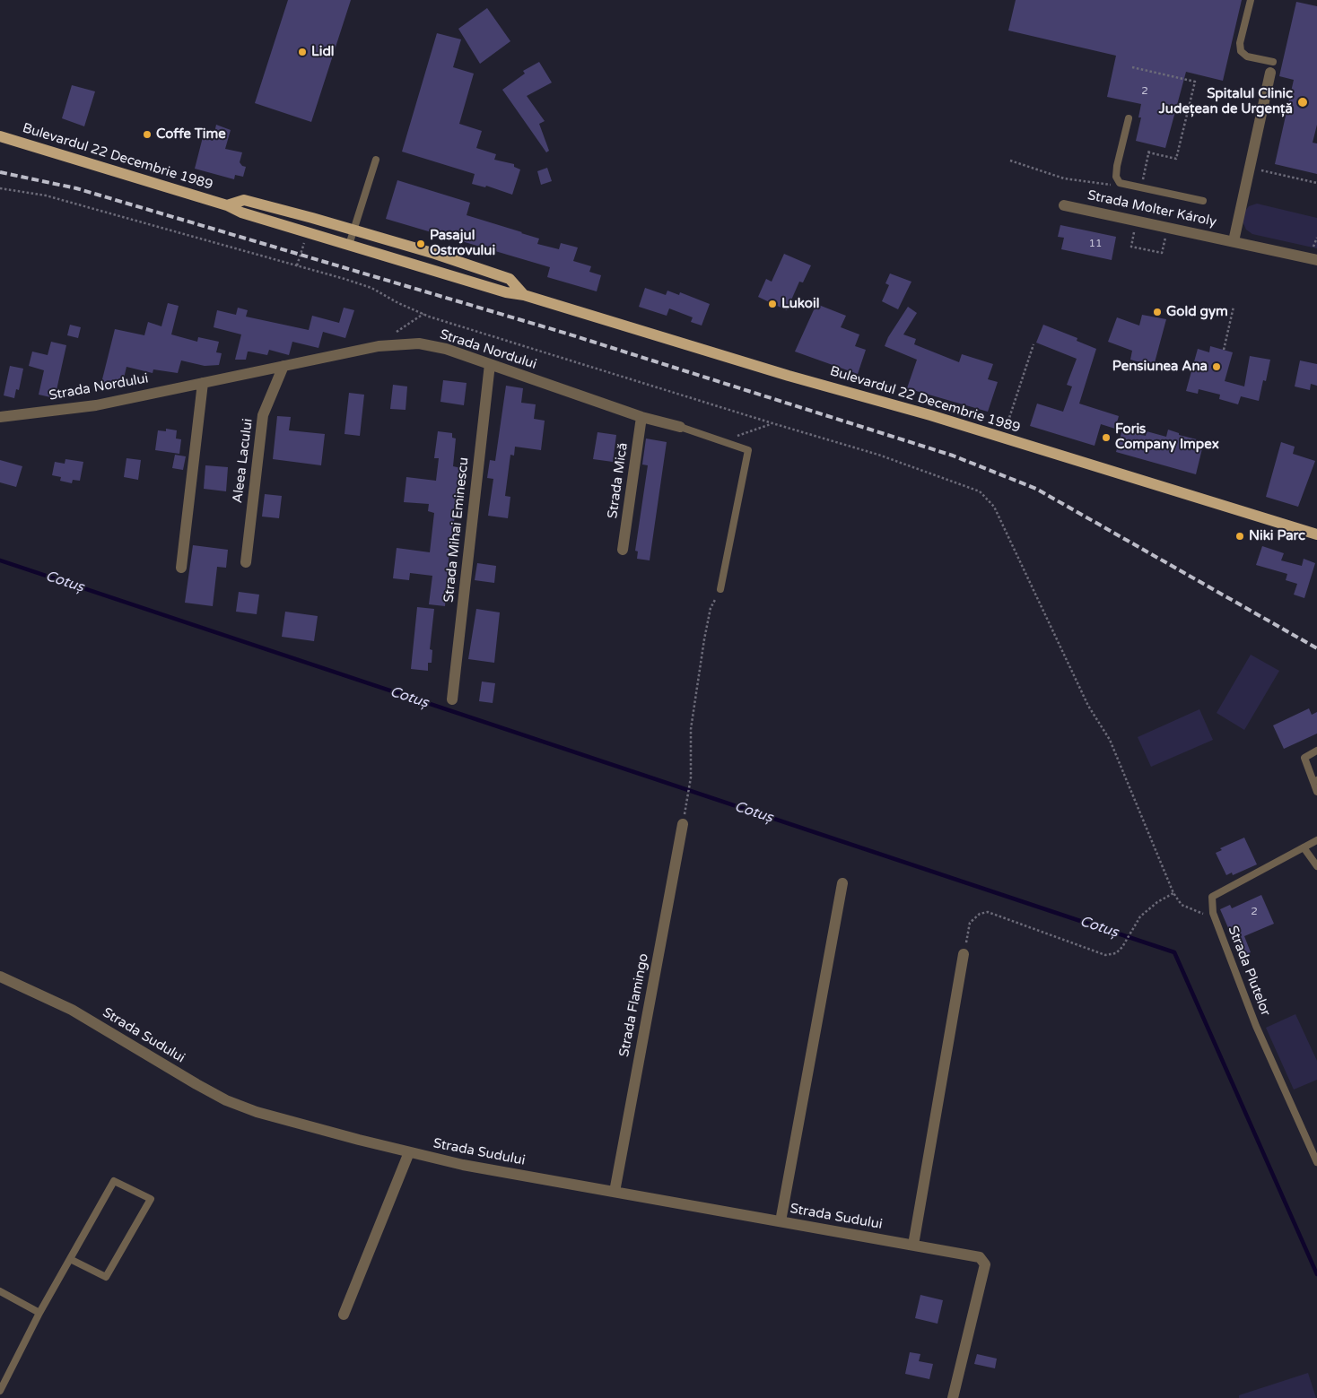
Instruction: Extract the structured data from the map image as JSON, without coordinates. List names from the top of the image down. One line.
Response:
{"streets":{"main road":["Bulevardul 22 Decembrie 1989"],"street":["Strada Molter Károly","Strada Nordului","Aleea Lacului","Strada Mică","Strada Mihai Eminescu","Strada Flamingo","Strada Sudului"],"lane":["Strada Plutelor"]},"crossings":[["Strada Nordului","Aleea Lacului"],["Strada Nordului","Strada Mică"],["Strada Nordului","Strada Mihai Eminescu"],["Strada Flamingo","Strada Sudului"]],"water":["Cotuș"],"places":["Lidl","Spitalul Clinic Județean de Urgență","Coffe Time","Pasajul Ostrovului","Lukoil","Gold gym","Pensiunea Ana","Foris Company Impex","Niki Parc"],"house_numbers":["2","11","2"]}
